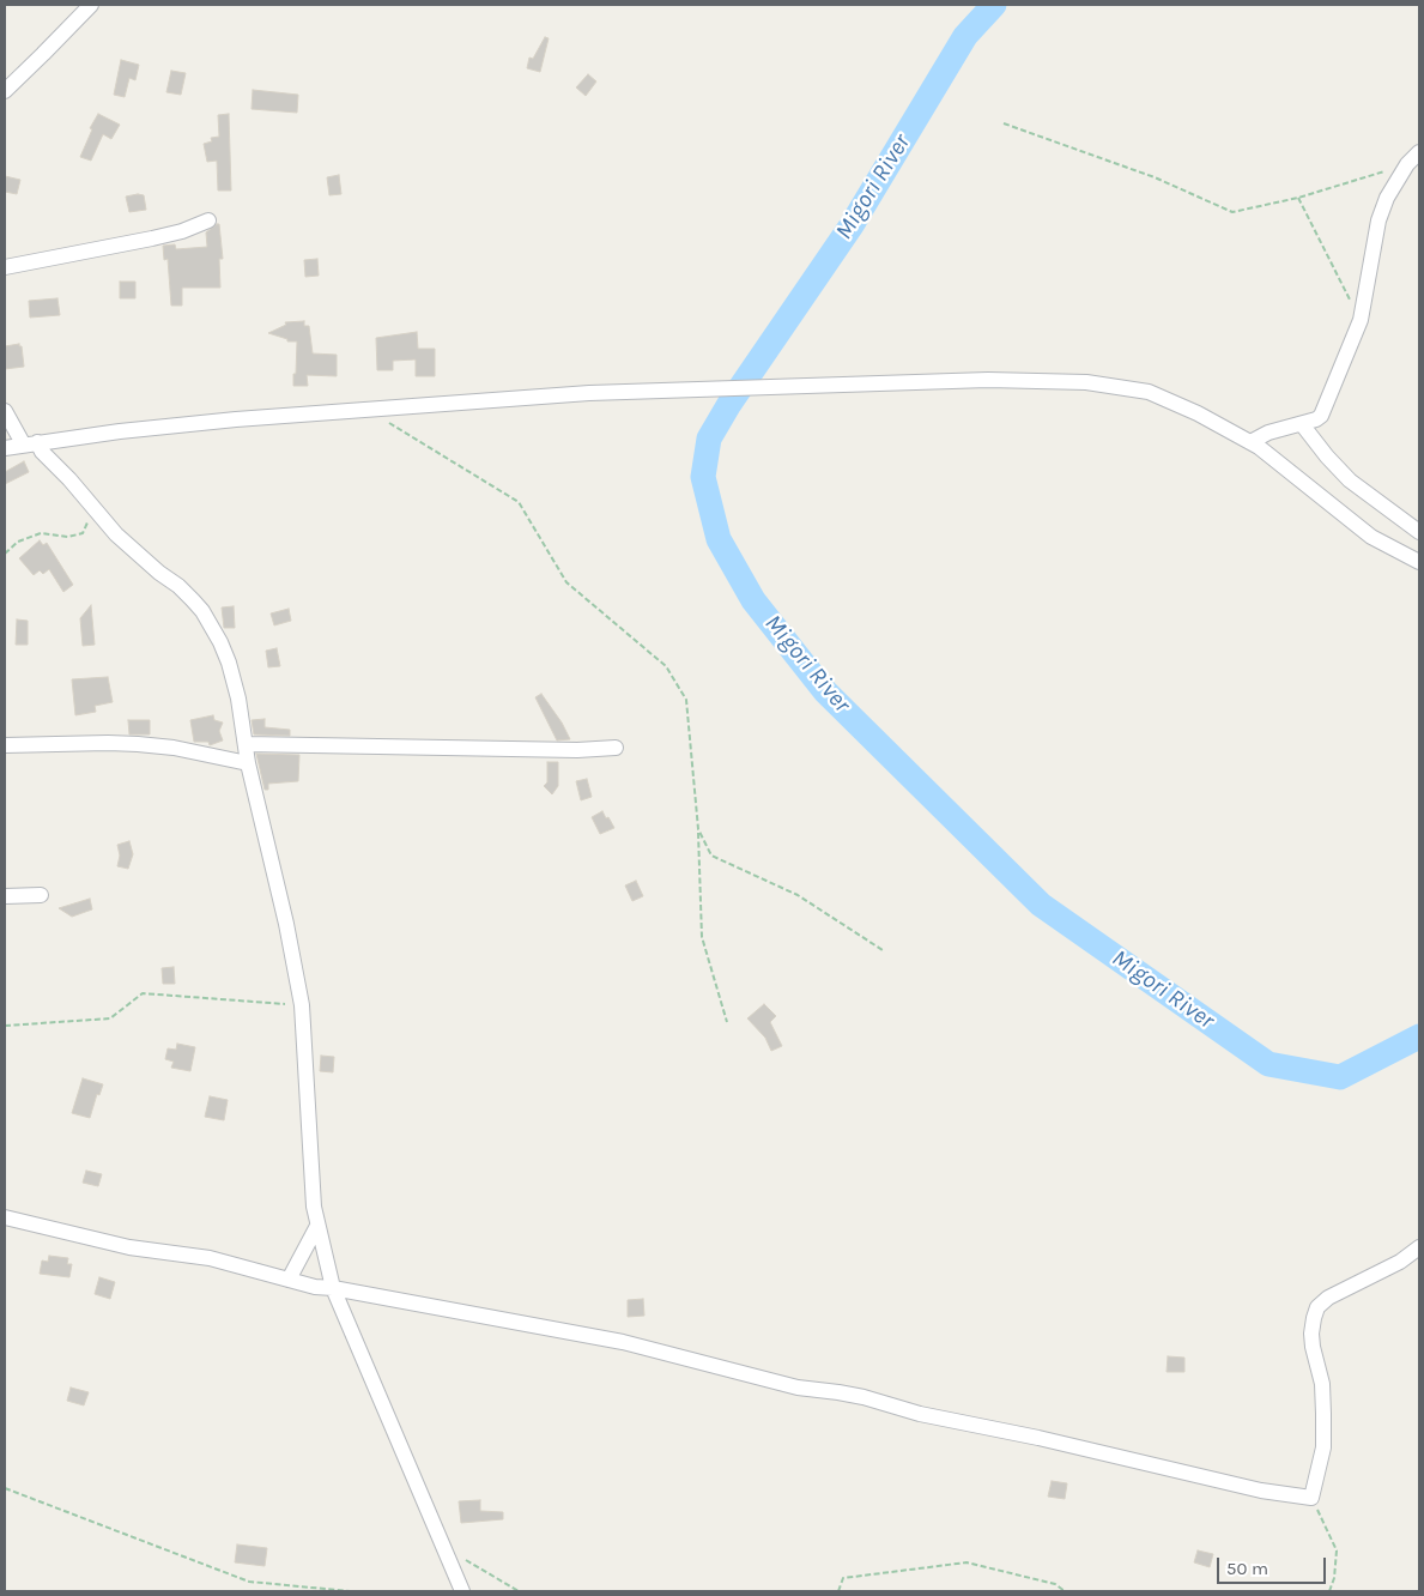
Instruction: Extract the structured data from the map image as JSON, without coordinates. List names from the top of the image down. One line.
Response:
{"water":["Migori River"],"scale_bar":"50 m"}
